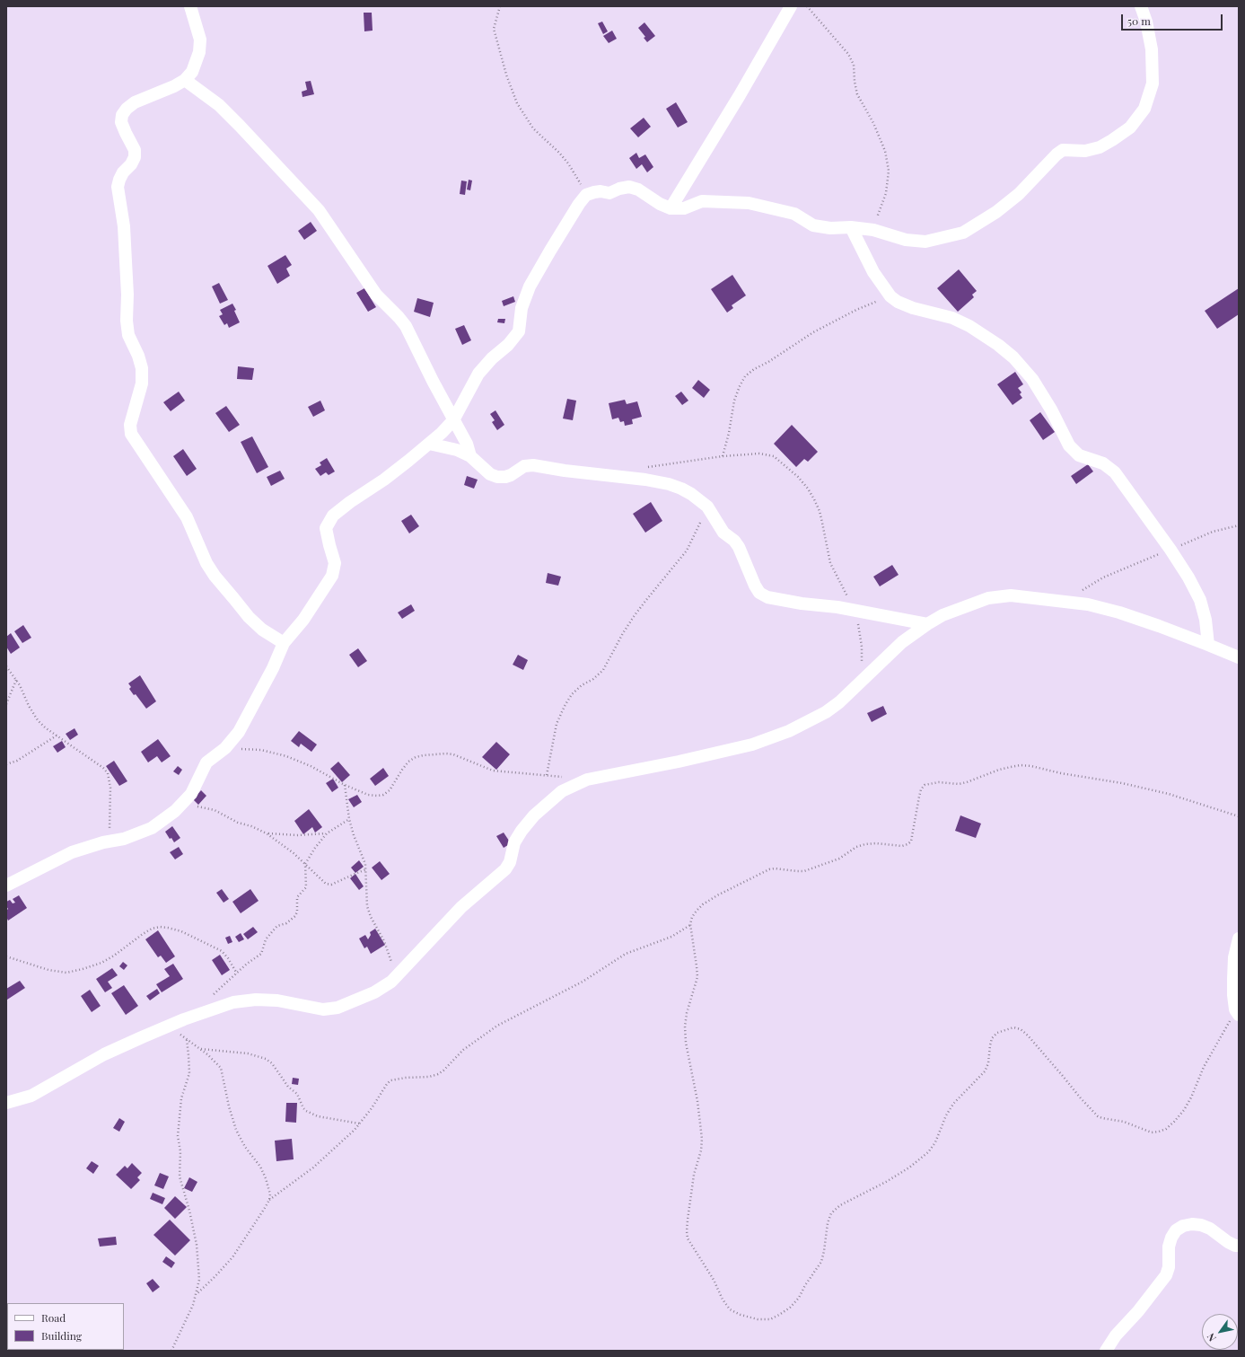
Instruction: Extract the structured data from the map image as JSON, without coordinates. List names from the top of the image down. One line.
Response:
{"legend":["Road","Building"],"scale_bar":"50 m","north":"bottom left"}
